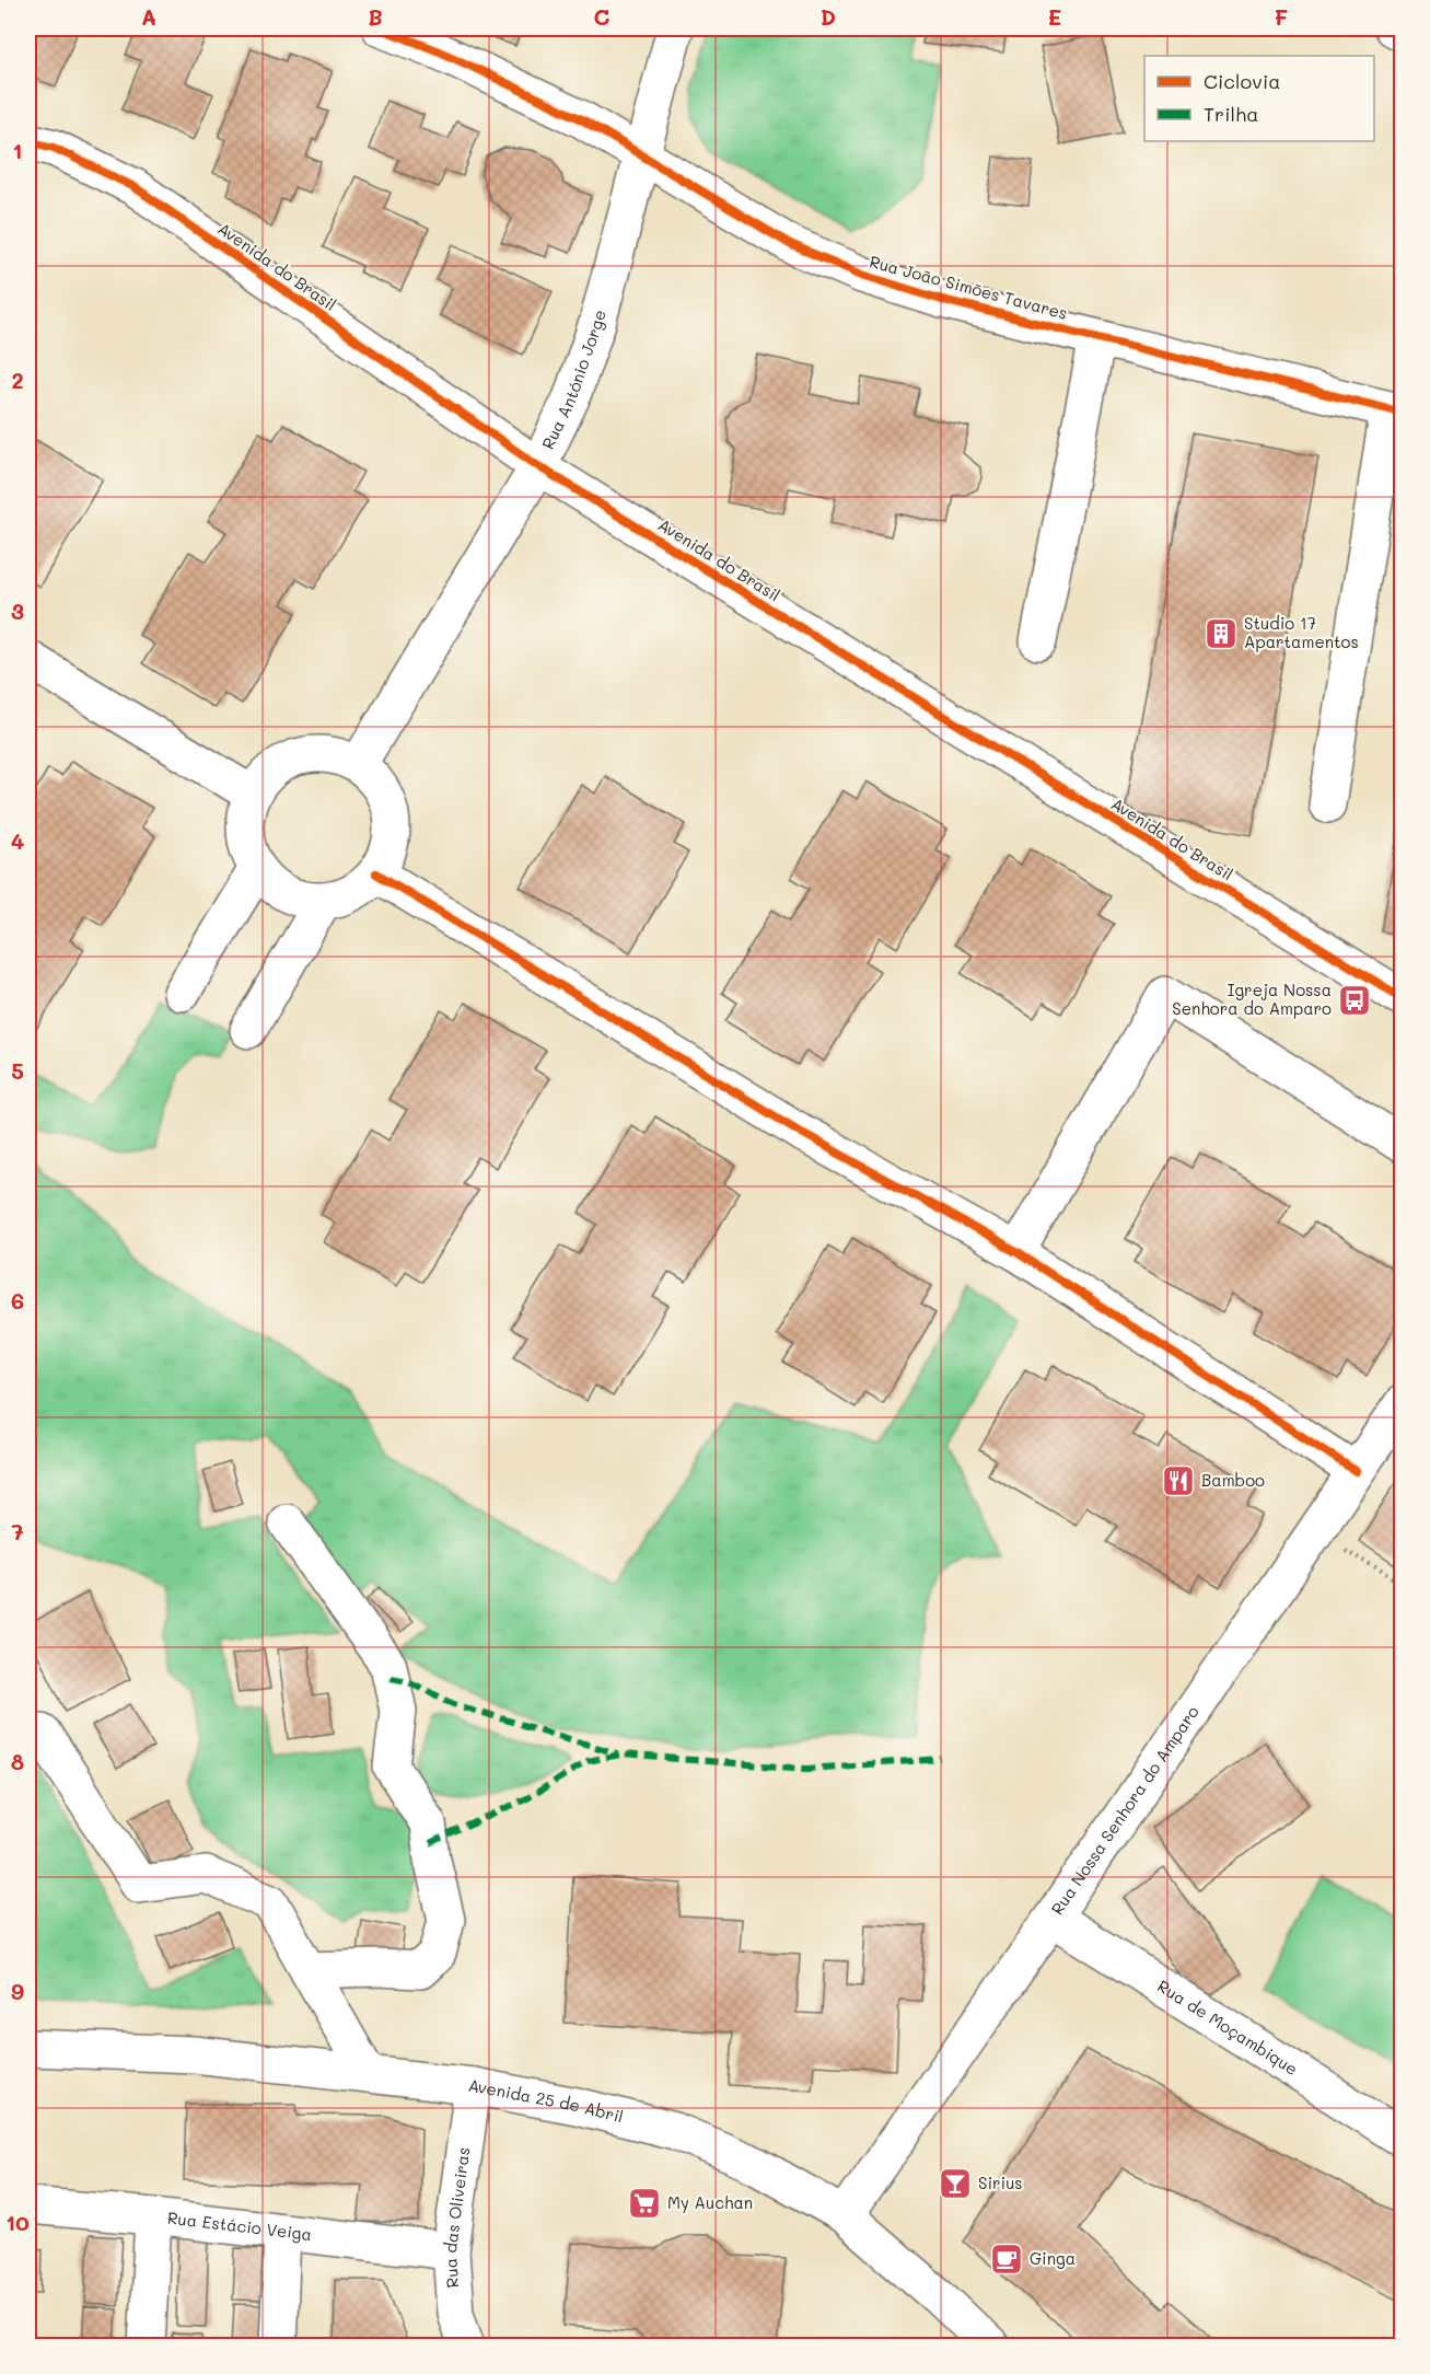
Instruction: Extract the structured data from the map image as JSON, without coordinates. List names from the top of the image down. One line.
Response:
{"streets":{"street":["Avenida do Brasil","Rua João Simões Tavares","Rua António Jorge","Rua Nossa Senhora do Amparo","Rua de Moçambique","Avenida 25 de Abril","Rua das Oliveiras","Rua Estácio Veiga"]},"crossings":[["Avenida do Brasil","Rua António Jorge"],["Rua João Simões Tavares","Rua António Jorge"],["Rua Nossa Senhora do Amparo","Rua de Moçambique"],["Rua Nossa Senhora do Amparo","Avenida 25 de Abril"],["Avenida 25 de Abril","Rua das Oliveiras"],["Rua das Oliveiras","Rua Estácio Veiga"]],"places":{"building":["Studio 17 Apartamentos"],"bus stop":["Igreja Nossa Senhora do Amparo"],"restaurant":["Bamboo"],"bar":["Sirius"],"supermarket":["My Auchan"],"cafe":["Ginga"]},"legend":["Ciclovia","Trilha"],"grid":{"columns":["A","B","C","D","E","F"],"rows":["1","2","3","4","5","6","7","8","9","10"]}}
